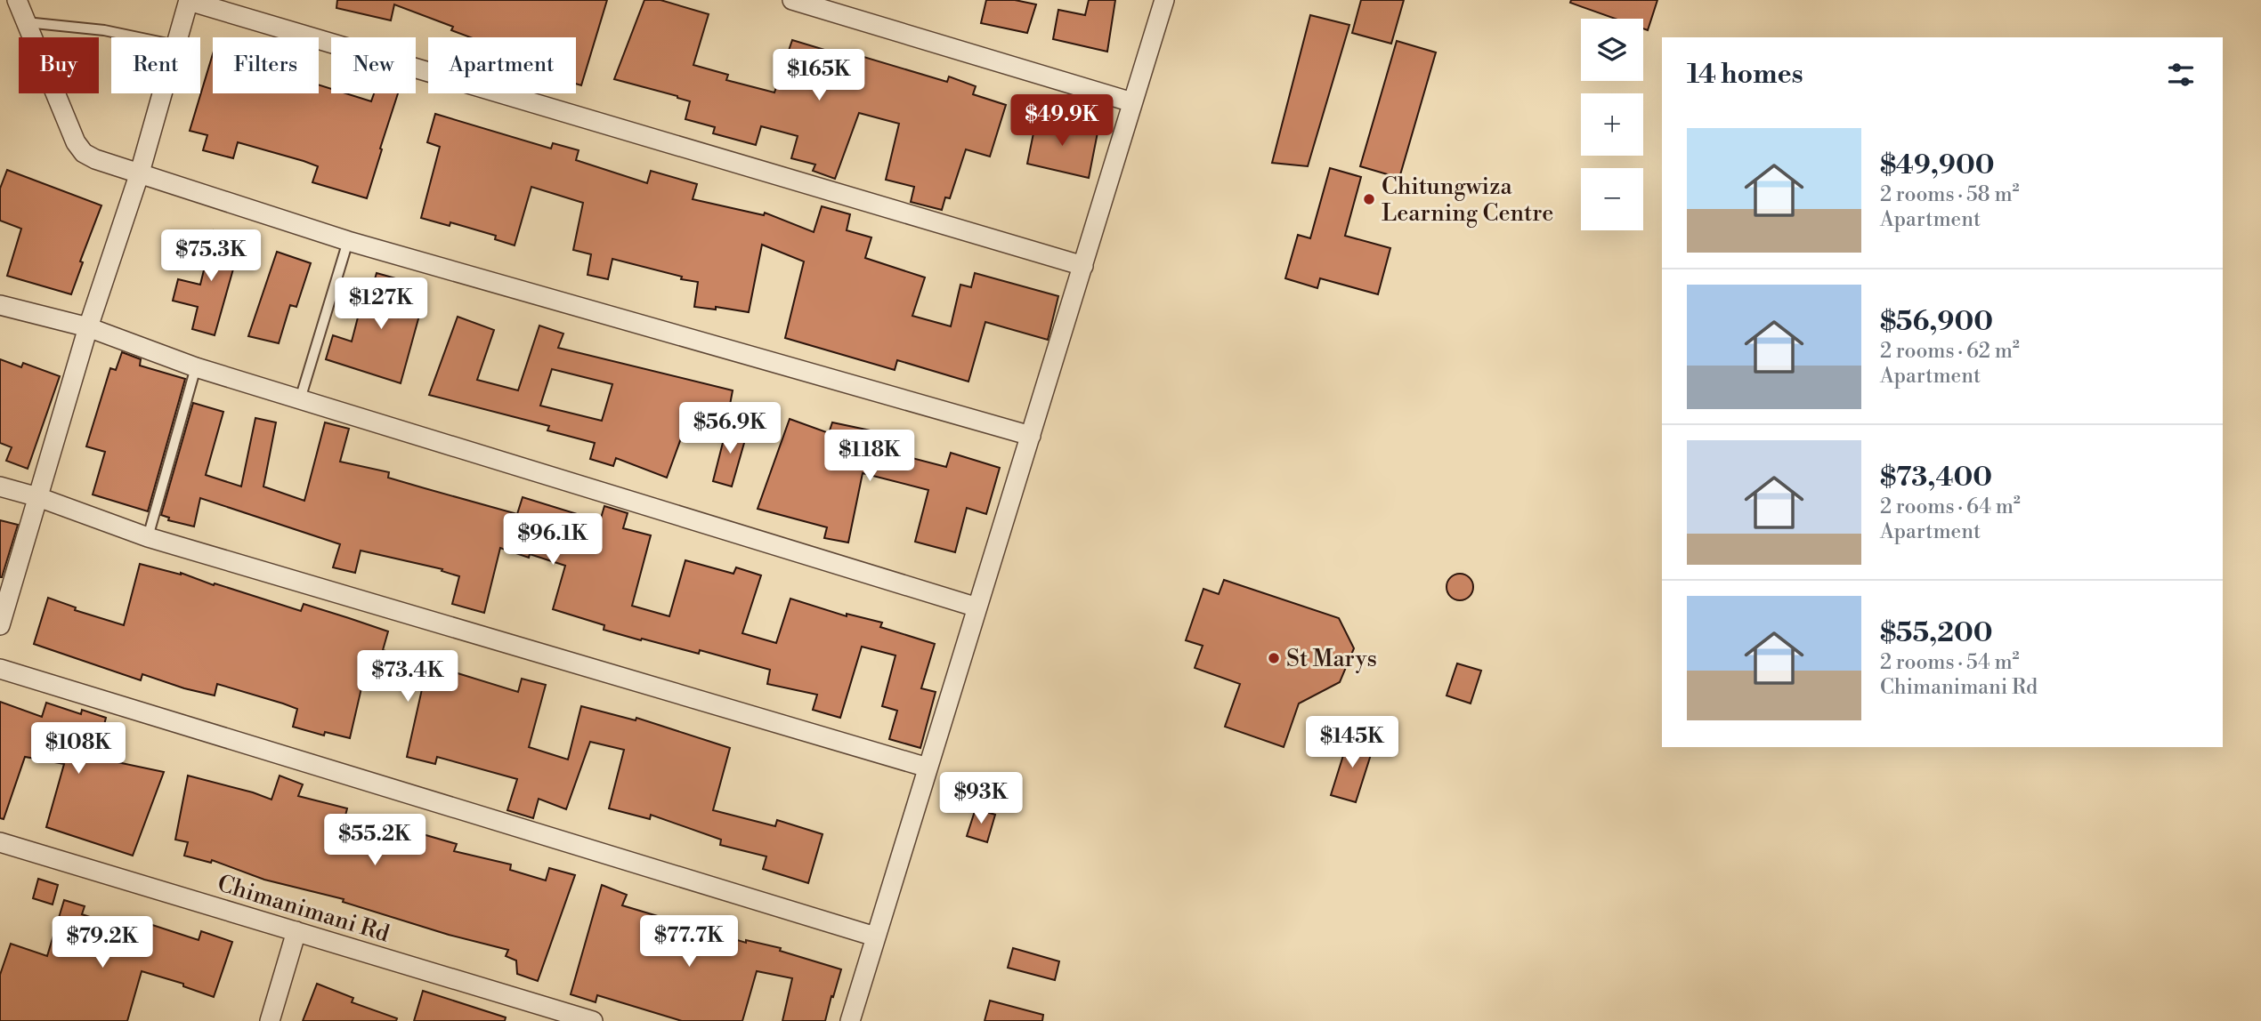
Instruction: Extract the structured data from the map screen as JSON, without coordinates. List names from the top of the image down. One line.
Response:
{"streets":{"street":["Chimanimani Rd"]},"places":["Chitungwiza Learning Centre","St Marys"],"page":{"map_buttons":["+","−"],"chip":["Buy","Rent","Filters","New","Apartment"],"heading":"14 homes","price":["$165K","$49.9K","$75.3K","$127K","$56.9K","$118K","$96.1K","$73.4K","$145K","$108K","$93K","$55.2K","$77.7K","$79.2K"],"list":[{"name":"$49,900","note":"2 rooms · 58 m² · Apartment"},{"name":"$56,900","note":"2 rooms · 62 m² · Apartment"},{"name":"$73,400","note":"2 rooms · 64 m² · Apartment"},{"name":"$55,200","note":"2 rooms · 54 m² · Chimanimani Rd"}]}}
